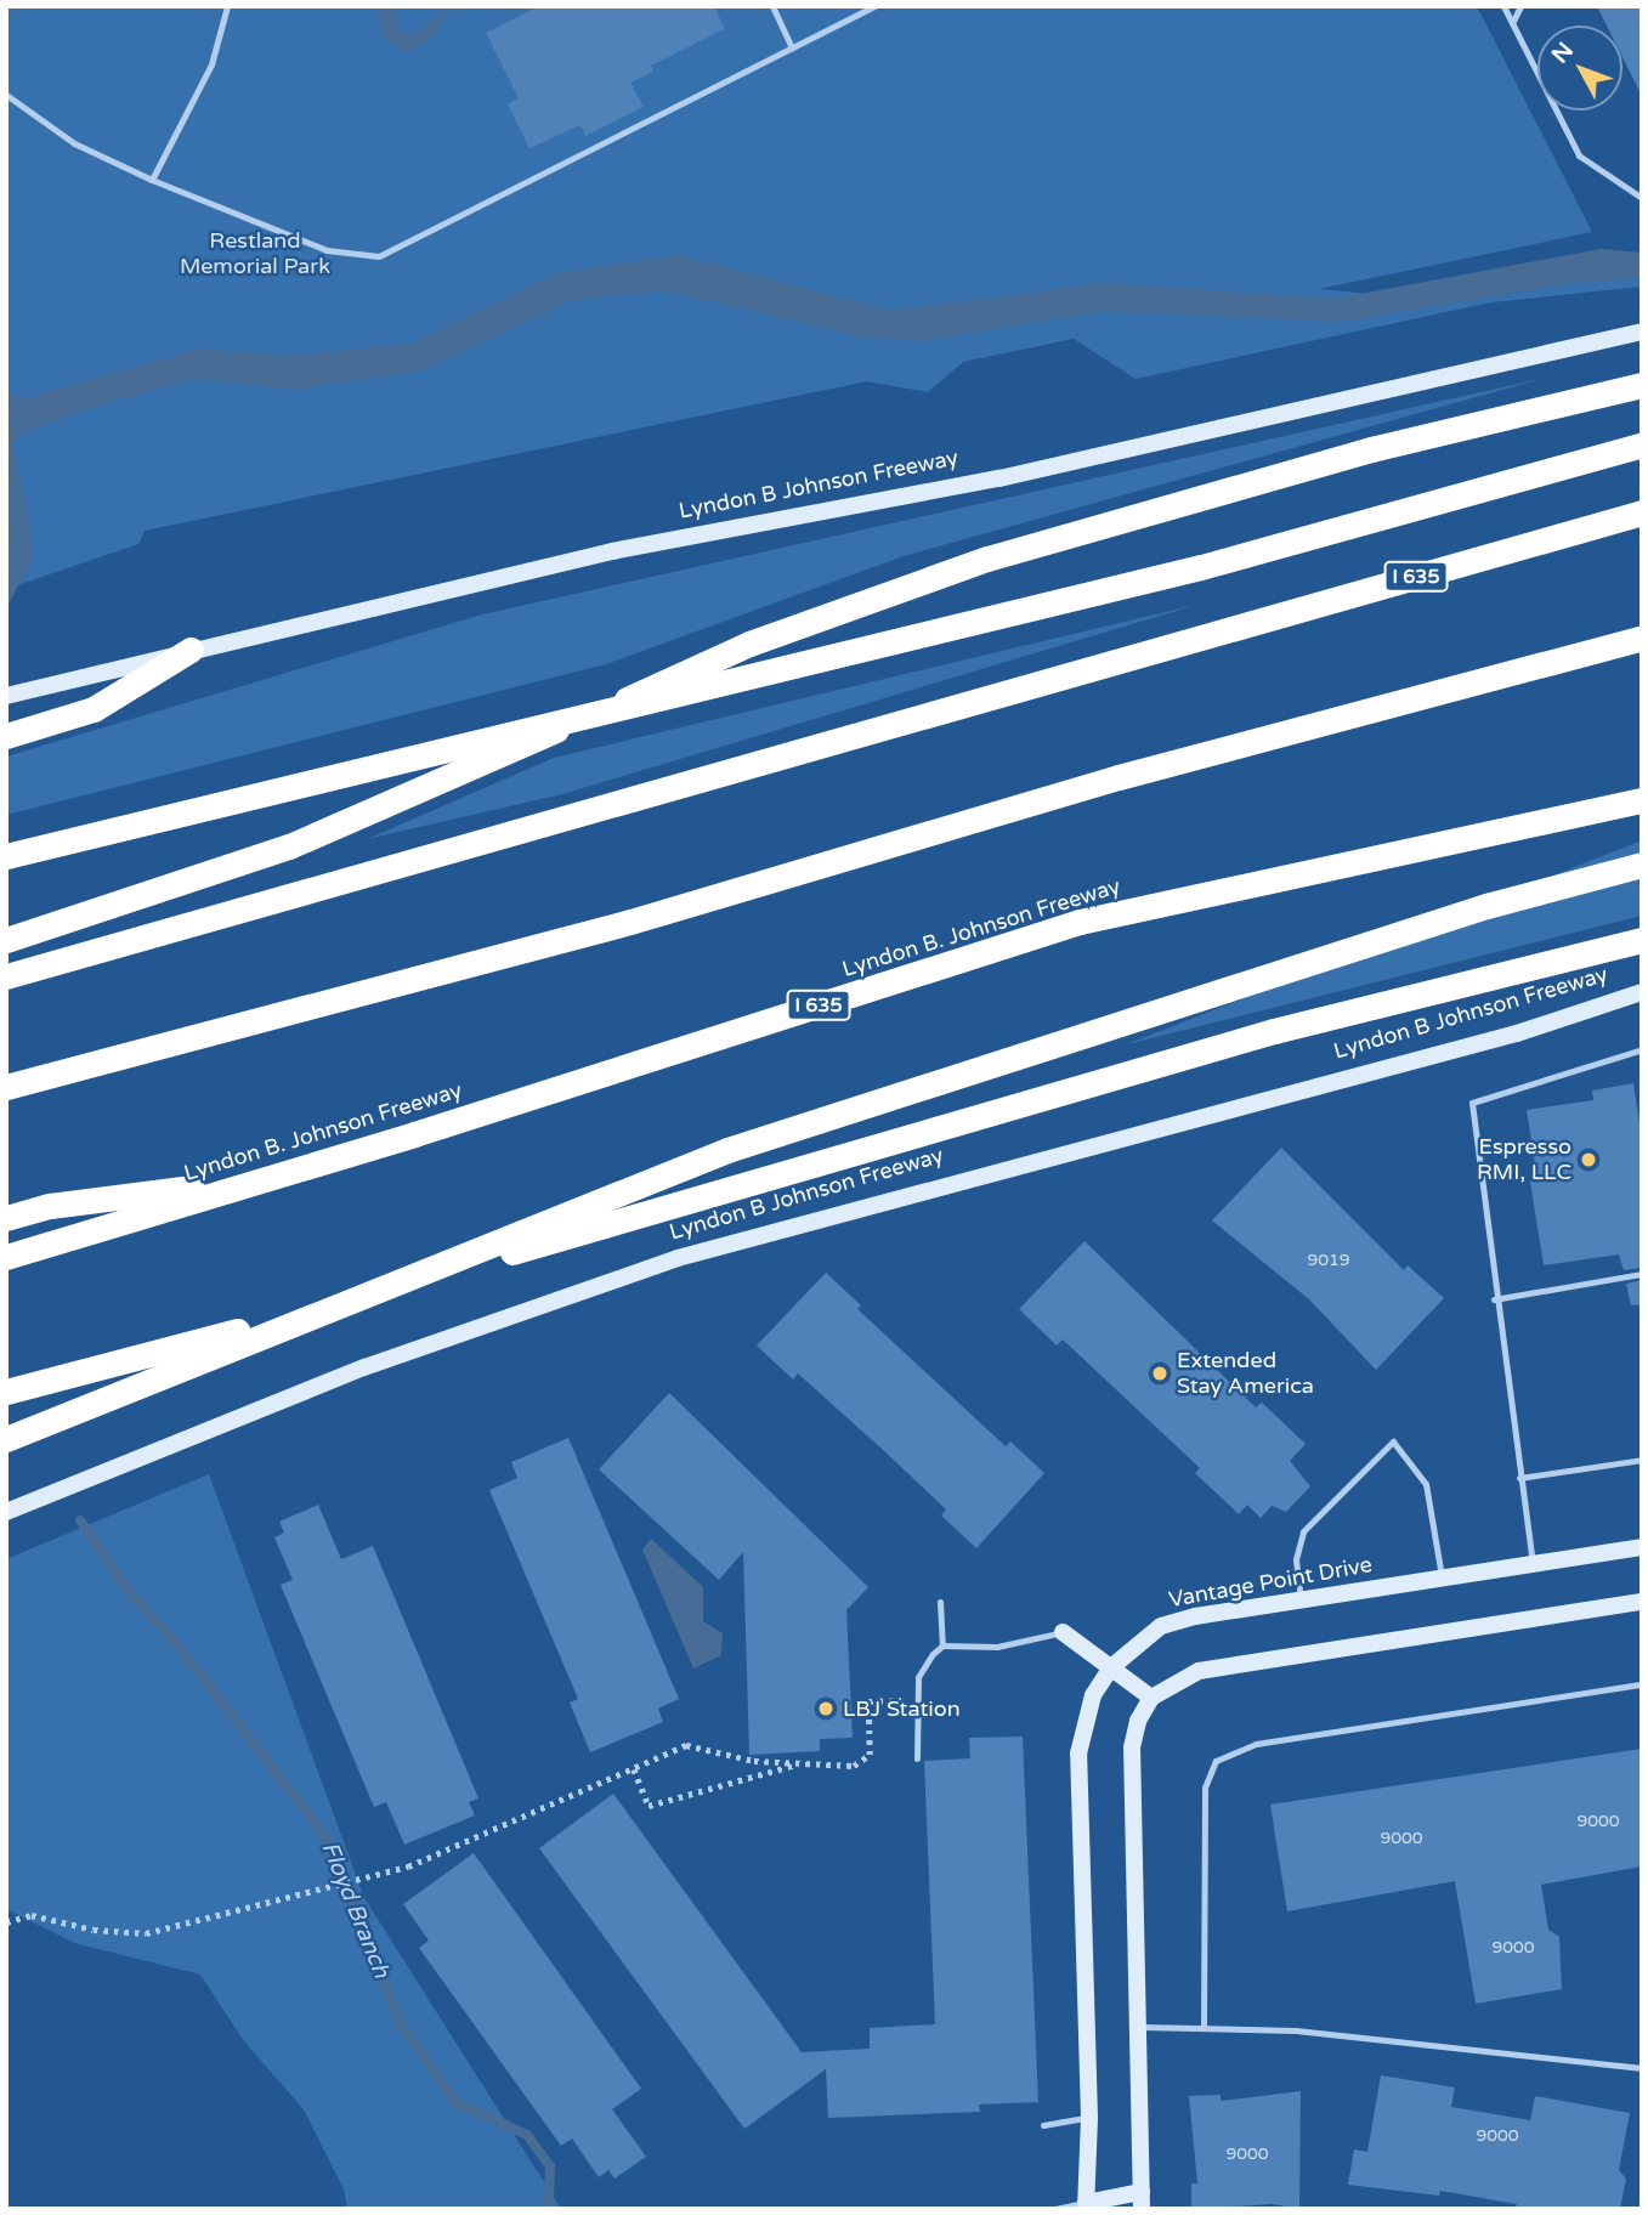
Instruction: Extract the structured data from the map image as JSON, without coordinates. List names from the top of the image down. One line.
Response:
{"streets":{"highway":["I 635","Lyndon B. Johnson Freeway"],"main road":["Lyndon B Johnson Freeway","Vantage Point Drive"]},"water":["Floyd Branch"],"parks":["Restland Memorial Park"],"places":["Espresso RMI, LLC","Extended Stay America","LBJ Station"],"house_numbers":["9019","9000","9000","9000","9000","9000"],"north":"top left"}
